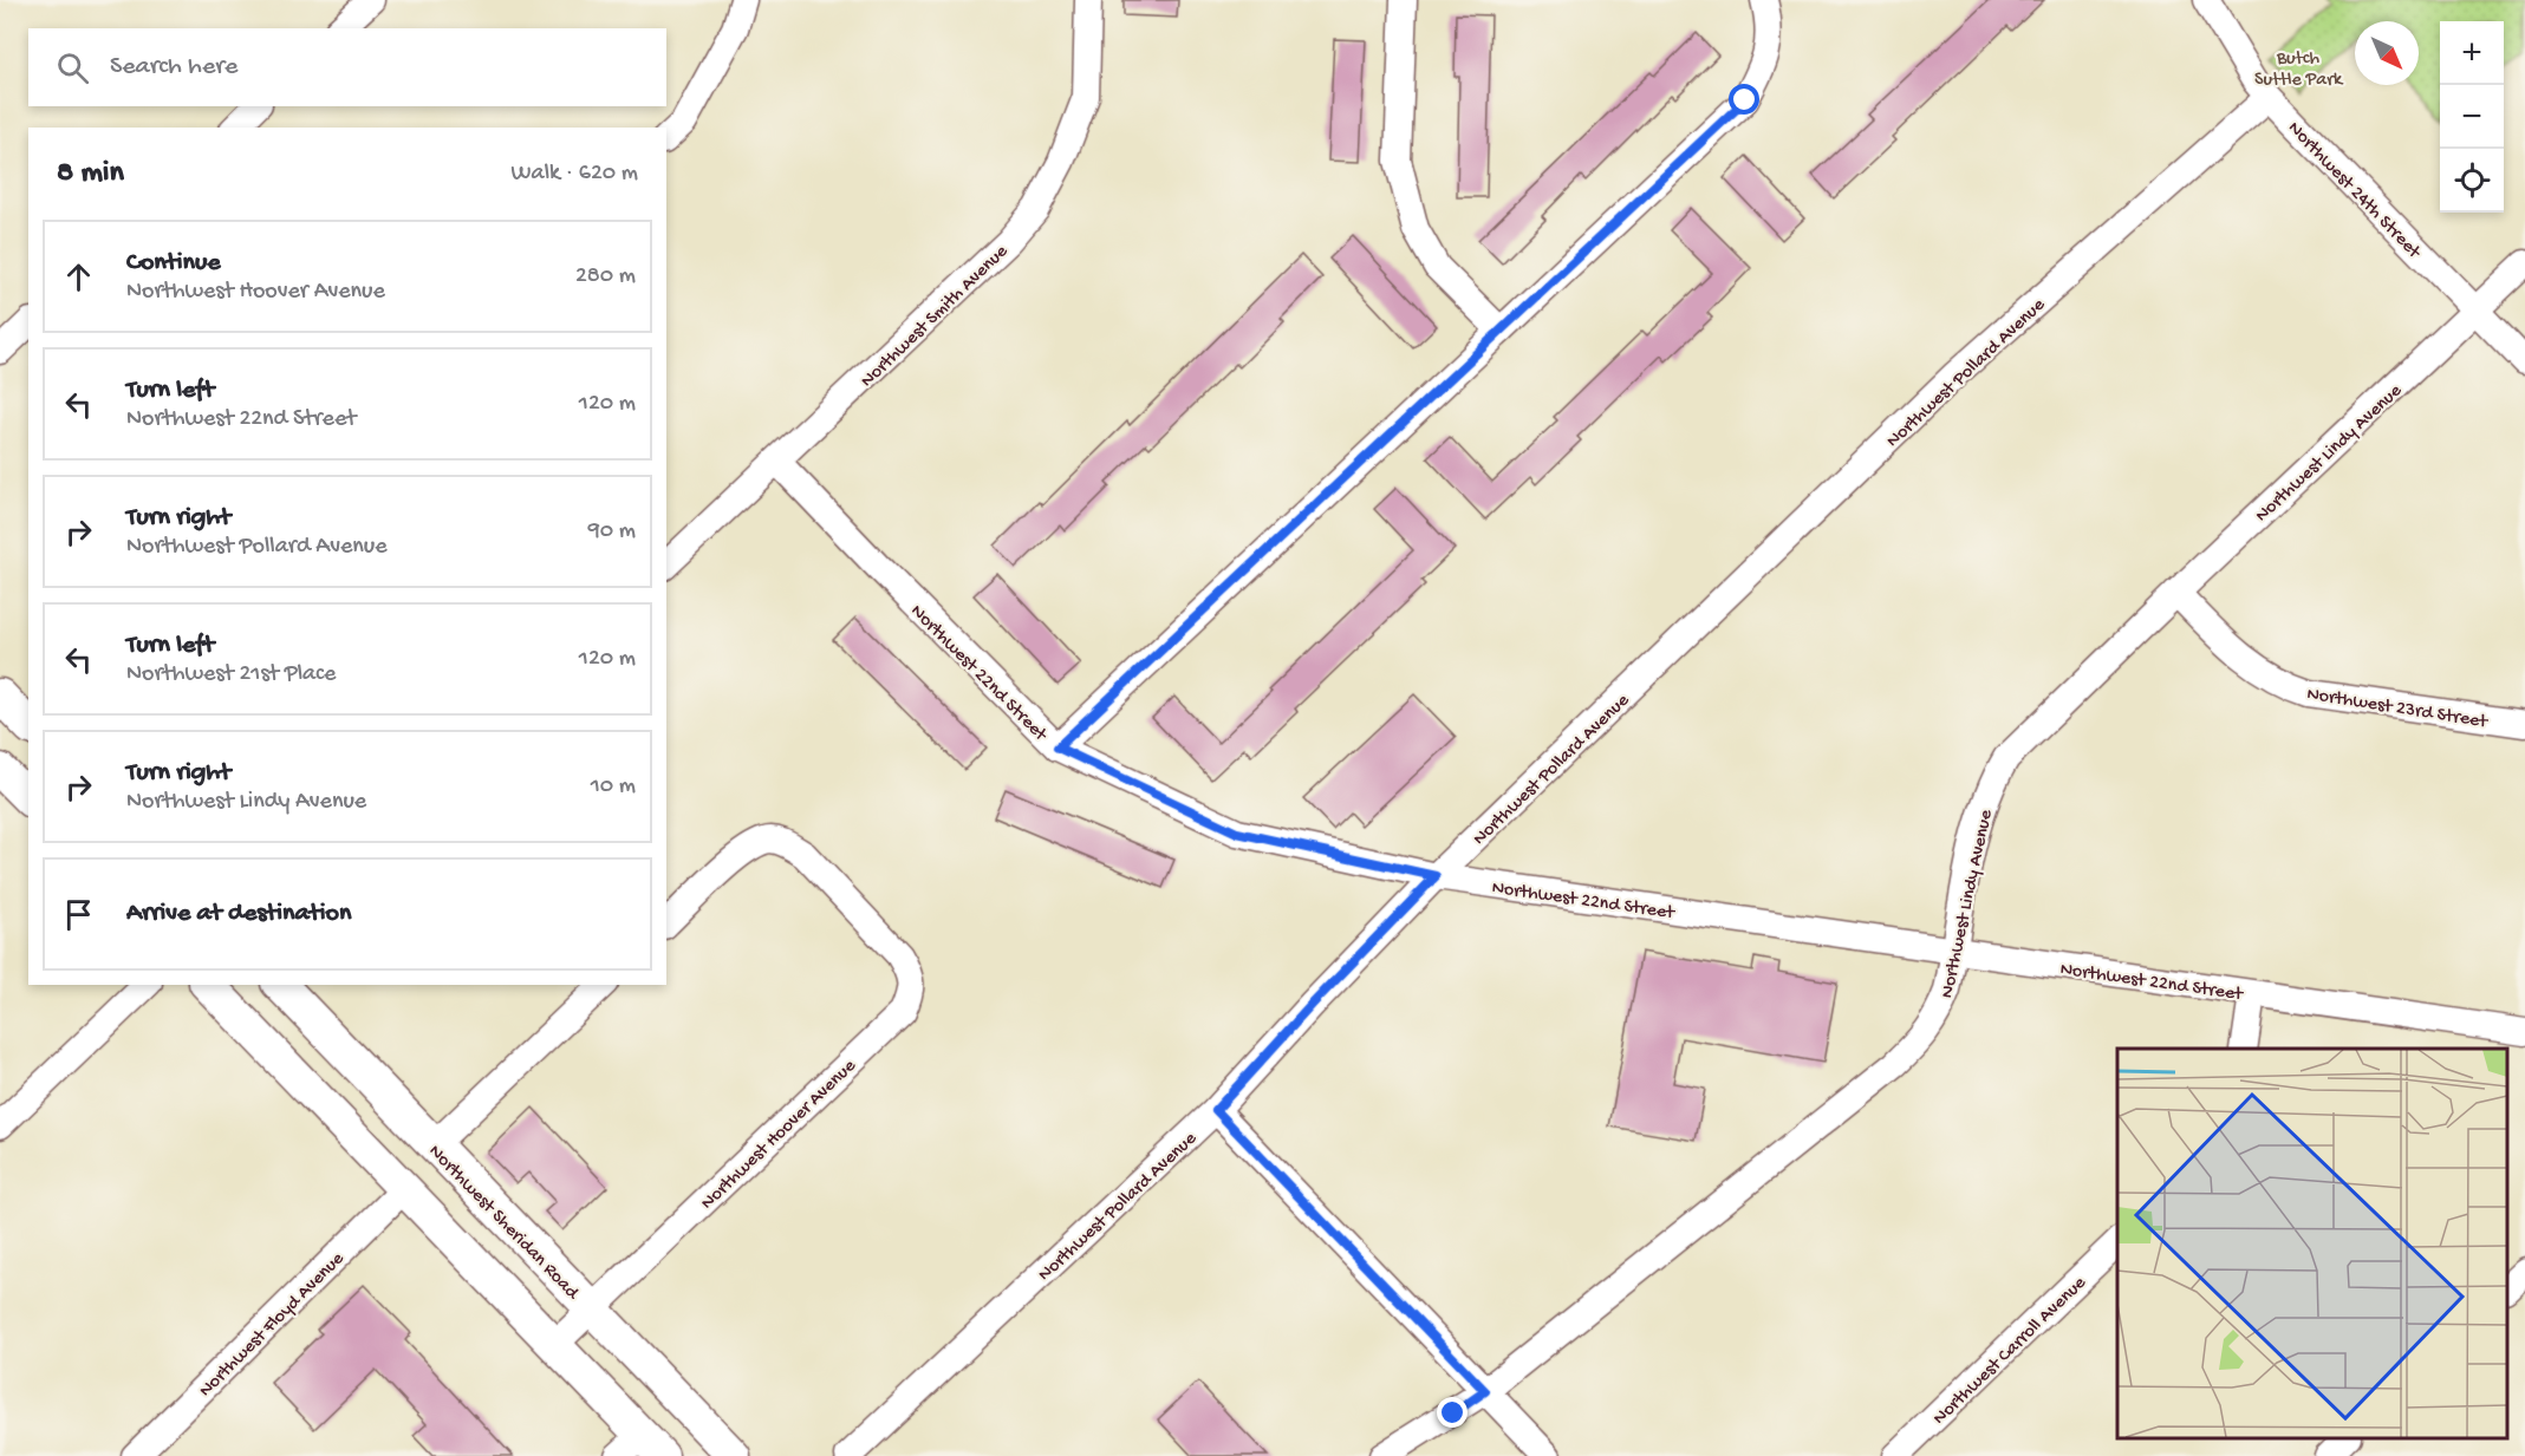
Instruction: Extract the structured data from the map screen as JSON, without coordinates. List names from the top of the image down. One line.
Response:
{"streets":{"main road":["Northwest Sheridan Road"],"street":["Northwest 24th Street","Northwest Smith Avenue","Northwest Pollard Avenue","Northwest Lindy Avenue","Northwest 22nd Street","Northwest 23rd Street","Northwest Hoover Avenue","Northwest Floyd Avenue","Northwest Carroll Avenue"]},"crossings":[["Northwest 24th Street","Northwest Pollard Avenue"],["Northwest 24th Street","Northwest Lindy Avenue"],["Northwest Smith Avenue","Northwest 22nd Street"],["Northwest Pollard Avenue","Northwest 22nd Street"],["Northwest Lindy Avenue","Northwest 22nd Street"],["Northwest Lindy Avenue","Northwest 23rd Street"],["Northwest Hoover Avenue","Northwest Sheridan Road"]],"parks":["Butch Suttle Park"],"north":"bottom right","page":{"map_buttons":["+","−"],"search":"Search here","heading":["8 min","Walk · 620 m"],"list":[["Continue","Northwest Hoover Avenue","280 m"],["Turn left","Northwest 22nd Street","120 m"],["Turn right","Northwest Pollard Avenue","90 m"],["Turn left","Northwest 21st Place","120 m"],["Turn right","Northwest Lindy Avenue","10 m"],"Arrive at destination"]}}
